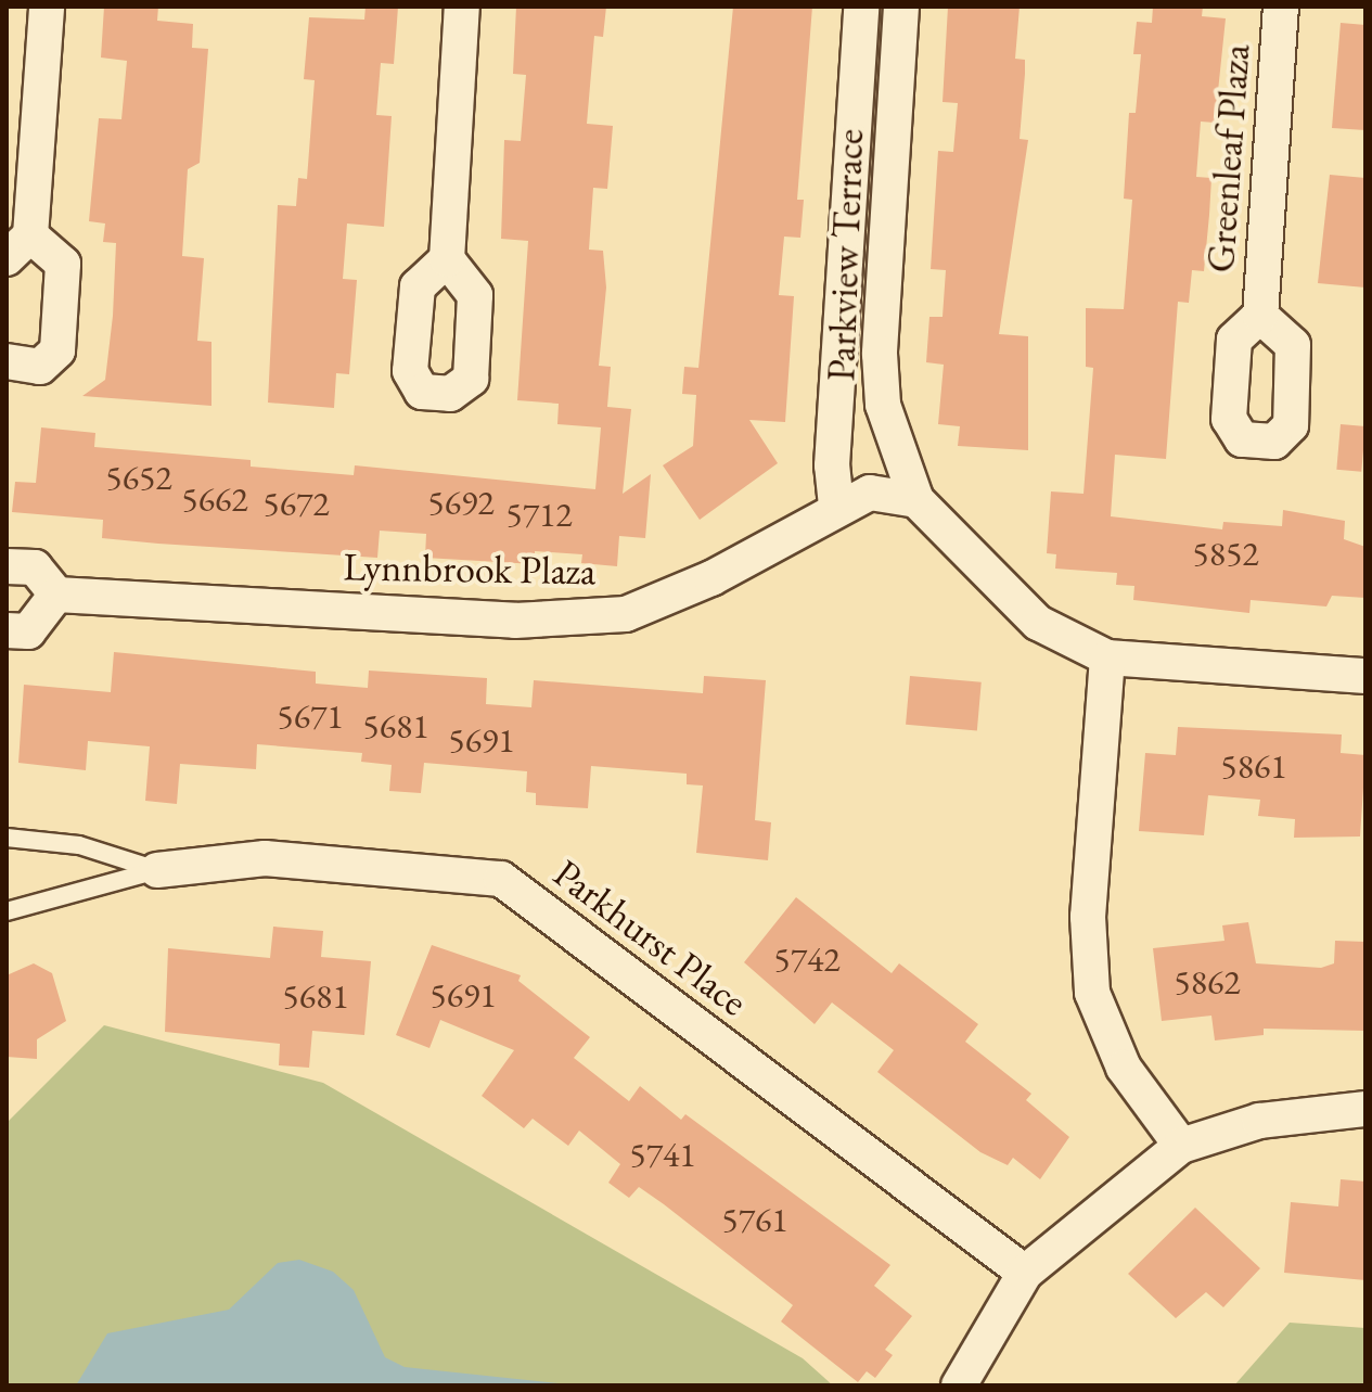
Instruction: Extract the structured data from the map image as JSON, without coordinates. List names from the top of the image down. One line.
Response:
{"streets":{"street":["Greenleaf Plaza","Parkview Terrace","Lynnbrook Plaza","Parkhurst Place"]},"crossings":[["Parkview Terrace","Lynnbrook Plaza"]],"house_numbers":["5652","5662","5692","5672","5712","5852","5671","5681","5691","5861","5742","5862","5691","5681","5741","5761"]}
